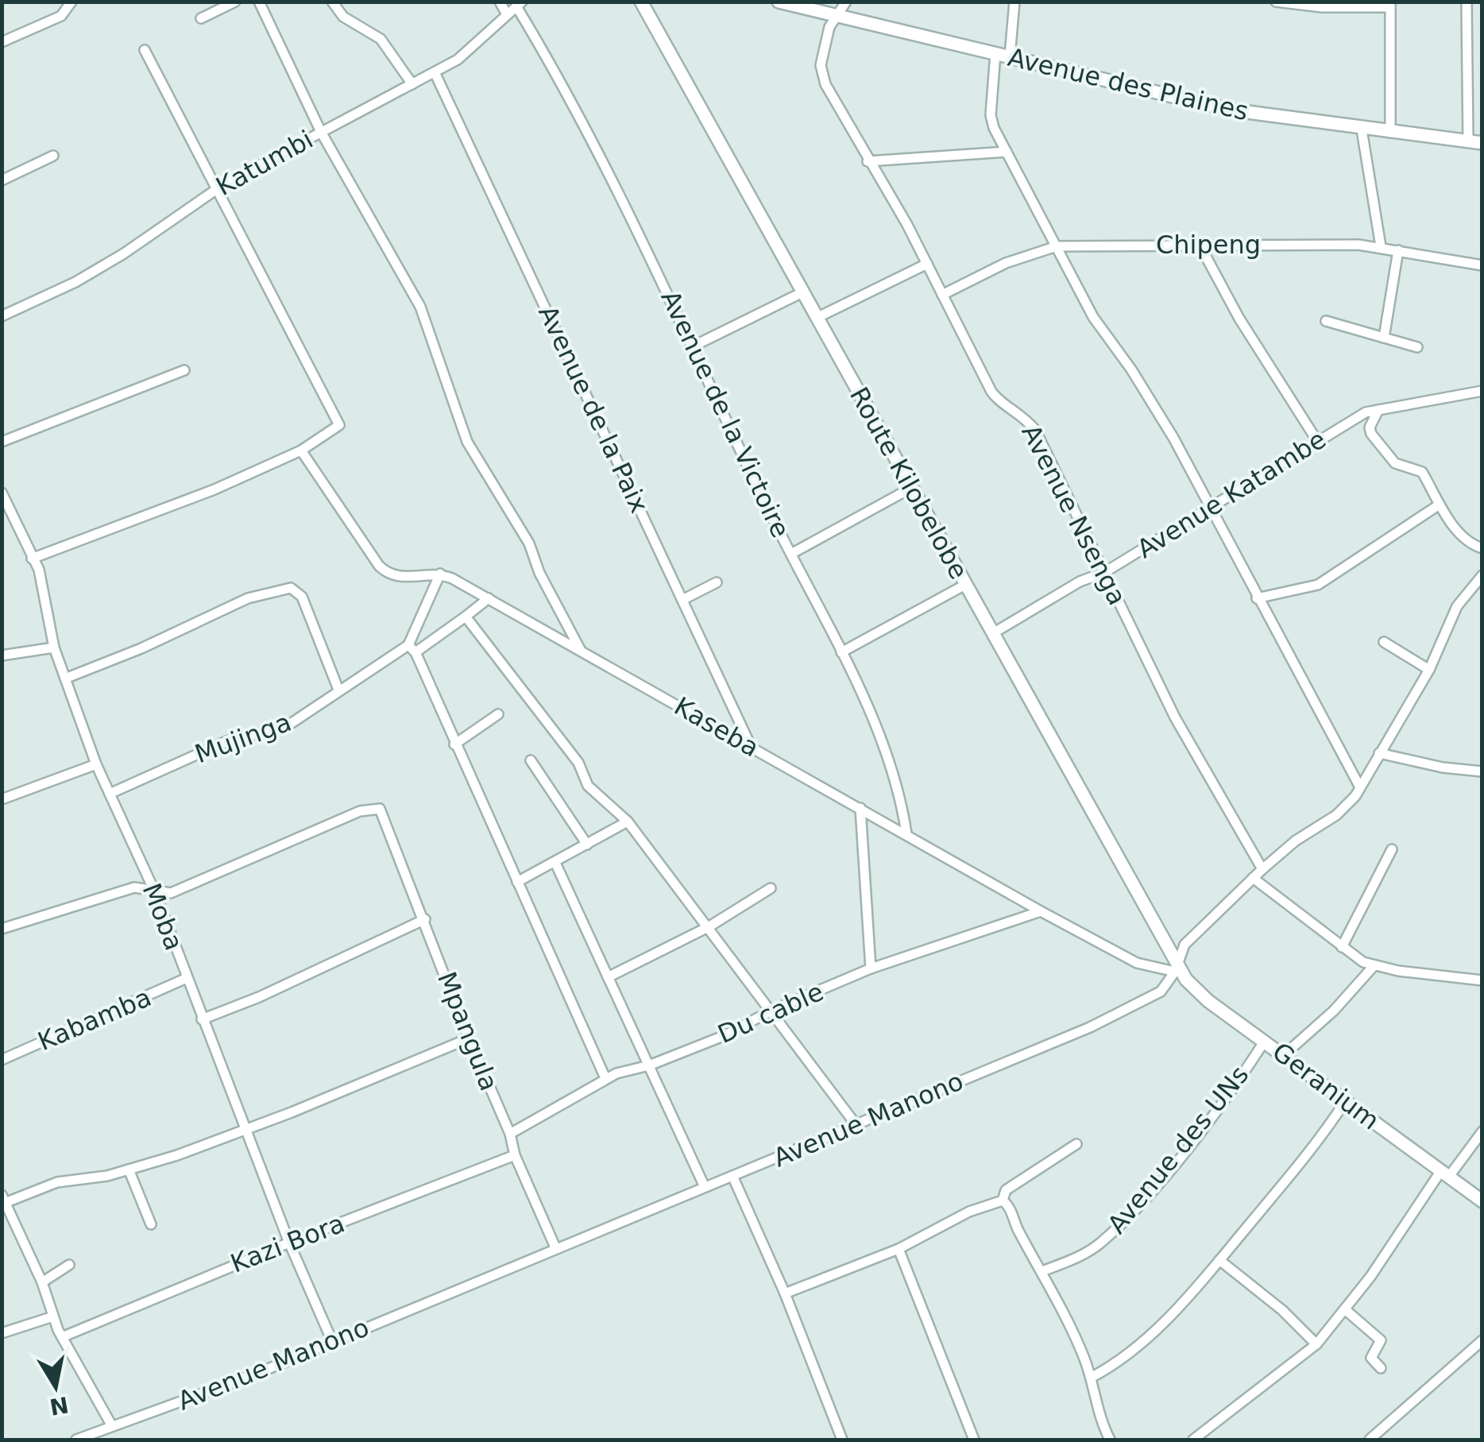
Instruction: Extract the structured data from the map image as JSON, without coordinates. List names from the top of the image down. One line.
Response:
{"streets":{"street":["Avenue des Plaines","Katumbi","Chipeng","Avenue de la Paix","Avenue de la Victoire","Route Kilobelobe","Avenue Katambe","Avenue Nsenga","Kaseba","Mujinga","Moba","Du cable","Kabamba","Mpangula","Geranium","Avenue Manono","Avenue des UNs","Kazi Bora"]},"crossings":[["Avenue des Plaines","Avenue Nsenga"],["Katumbi","Avenue de la Paix"],["Katumbi","Avenue de la Victoire"],["Chipeng","Avenue Nsenga"],["Avenue de la Paix","Kaseba"],["Avenue de la Victoire","Kaseba"],["Route Kilobelobe","Avenue Katambe"],["Route Kilobelobe","Kaseba"],["Route Kilobelobe","Geranium"],["Route Kilobelobe","Avenue Manono"],["Avenue Katambe","Avenue Nsenga"],["Avenue Nsenga","Avenue Manono"],["Kaseba","Mujinga"],["Kaseba","Du cable"],["Kaseba","Geranium"],["Kaseba","Avenue Manono"],["Mujinga","Moba"],["Moba","Kabamba"],["Moba","Mpangula"],["Moba","Avenue Manono"],["Moba","Kazi Bora"],["Du cable","Mpangula"],["Mpangula","Avenue Manono"],["Mpangula","Kazi Bora"],["Geranium","Avenue Manono"],["Geranium","Avenue des UNs"]],"north":"bottom"}
